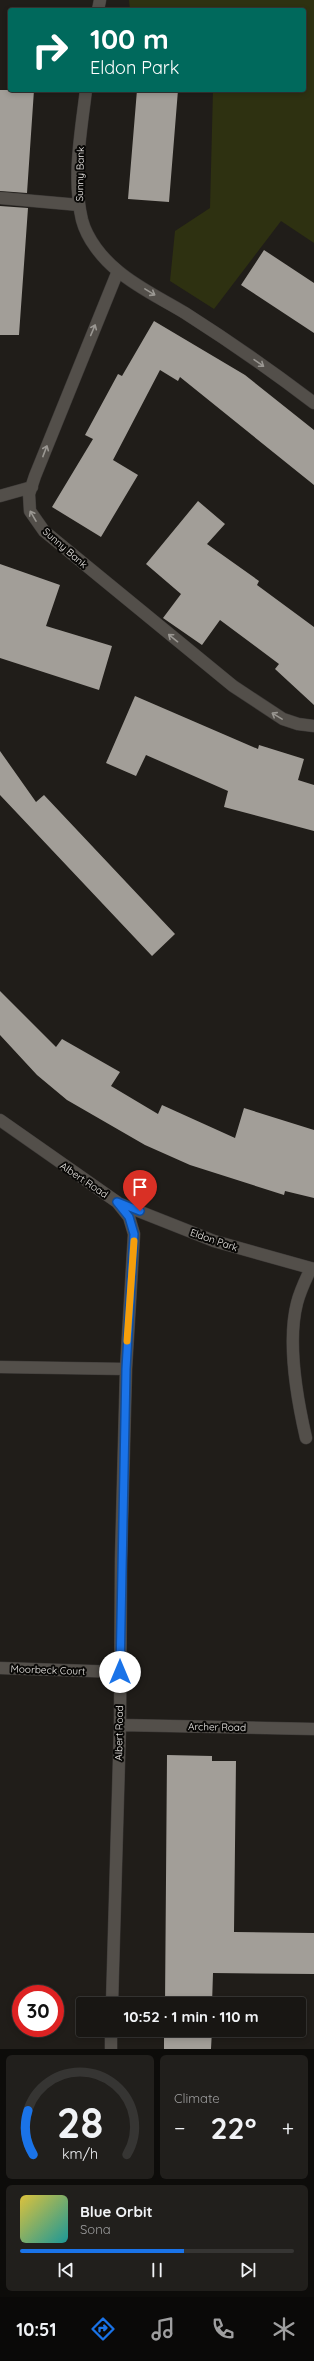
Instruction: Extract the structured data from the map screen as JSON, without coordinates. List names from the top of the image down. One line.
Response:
{"streets":{"street":["Sunny Bank","Albert Road","Eldon Park","Moorbeck Court","Archer Road"]},"crossings":[["Albert Road","Eldon Park"],["Albert Road","Moorbeck Court"],["Albert Road","Archer Road"]],"page":{"turn":["100 m","Eldon Park"],"limit":"30","trip":"10:52 · 1 min · 110 m","tile":"Climate","heat":["−","22°","+"],"song":["Blue Orbit","Sona"],"tabs":"10:51","gauge":["28","km/h"]}}
